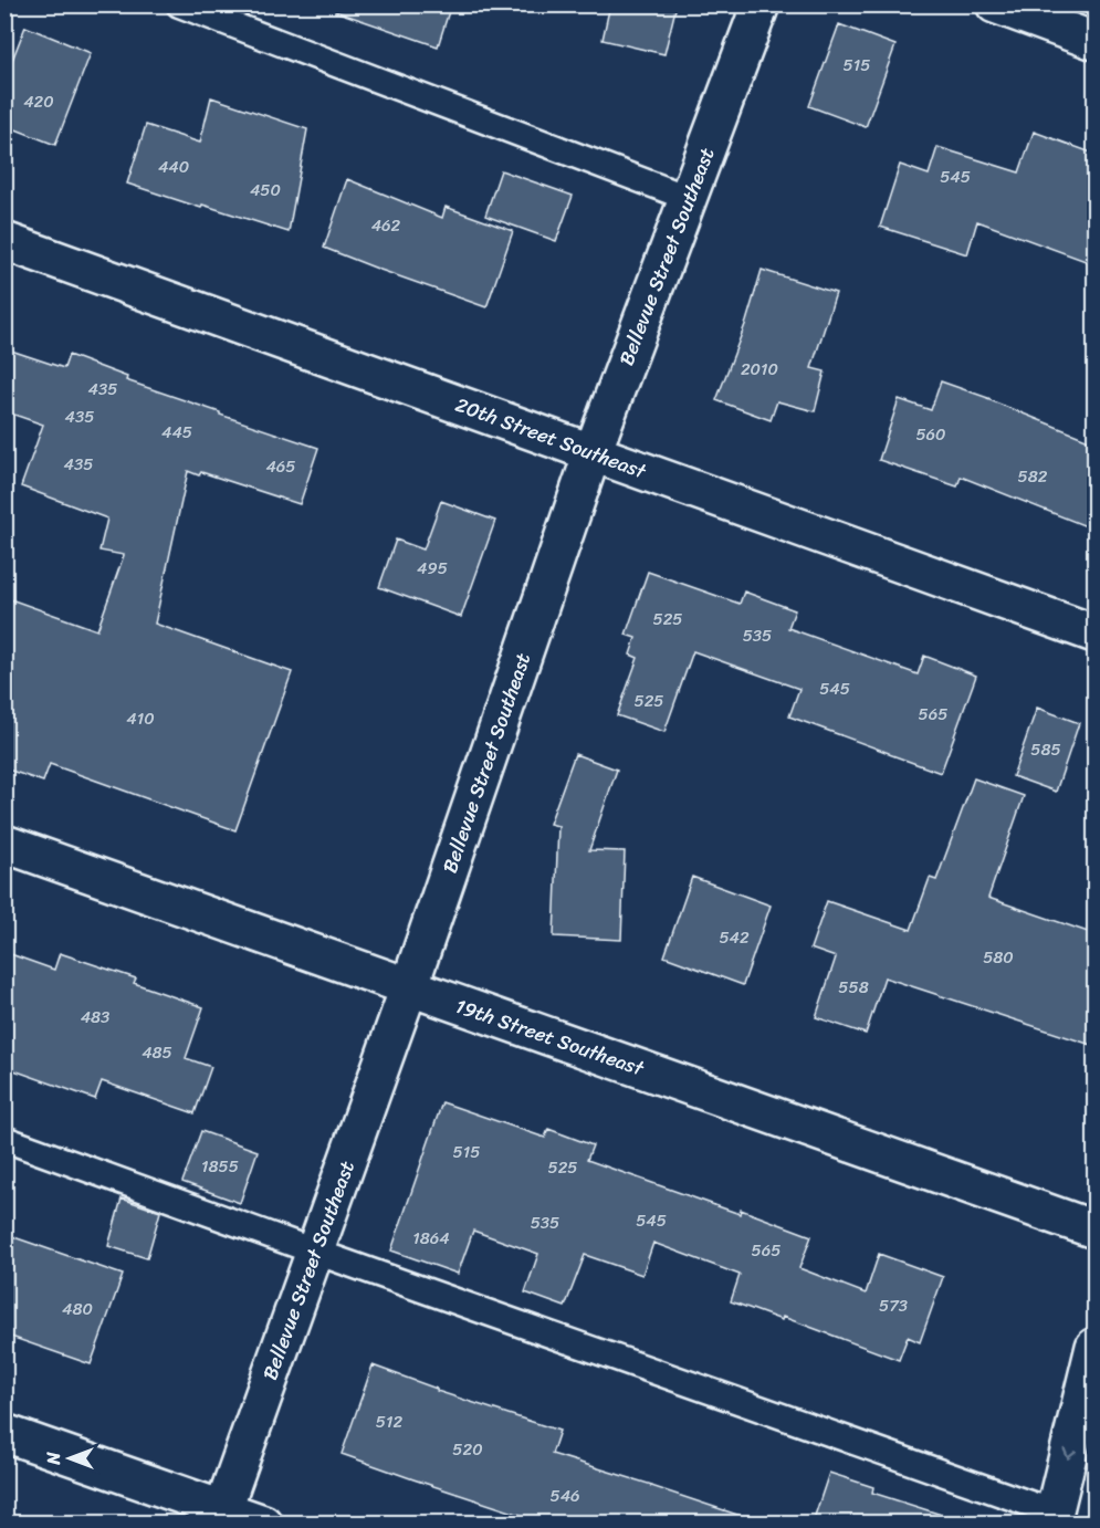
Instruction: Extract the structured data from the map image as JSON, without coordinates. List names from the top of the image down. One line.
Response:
{"streets":{"street":["Bellevue Street Southeast","20th Street Southeast","19th Street Southeast"]},"crossings":[["Bellevue Street Southeast","20th Street Southeast"],["Bellevue Street Southeast","19th Street Southeast"]],"house_numbers":["515","420","440","545","450","462","2010","435","435","445","560","435","465","582","495","525","535","545","525","565","410","585","542","580","558","483","485","515","1855","525","545","535","1864","565","573","480","512","520","546"],"north":"left"}
